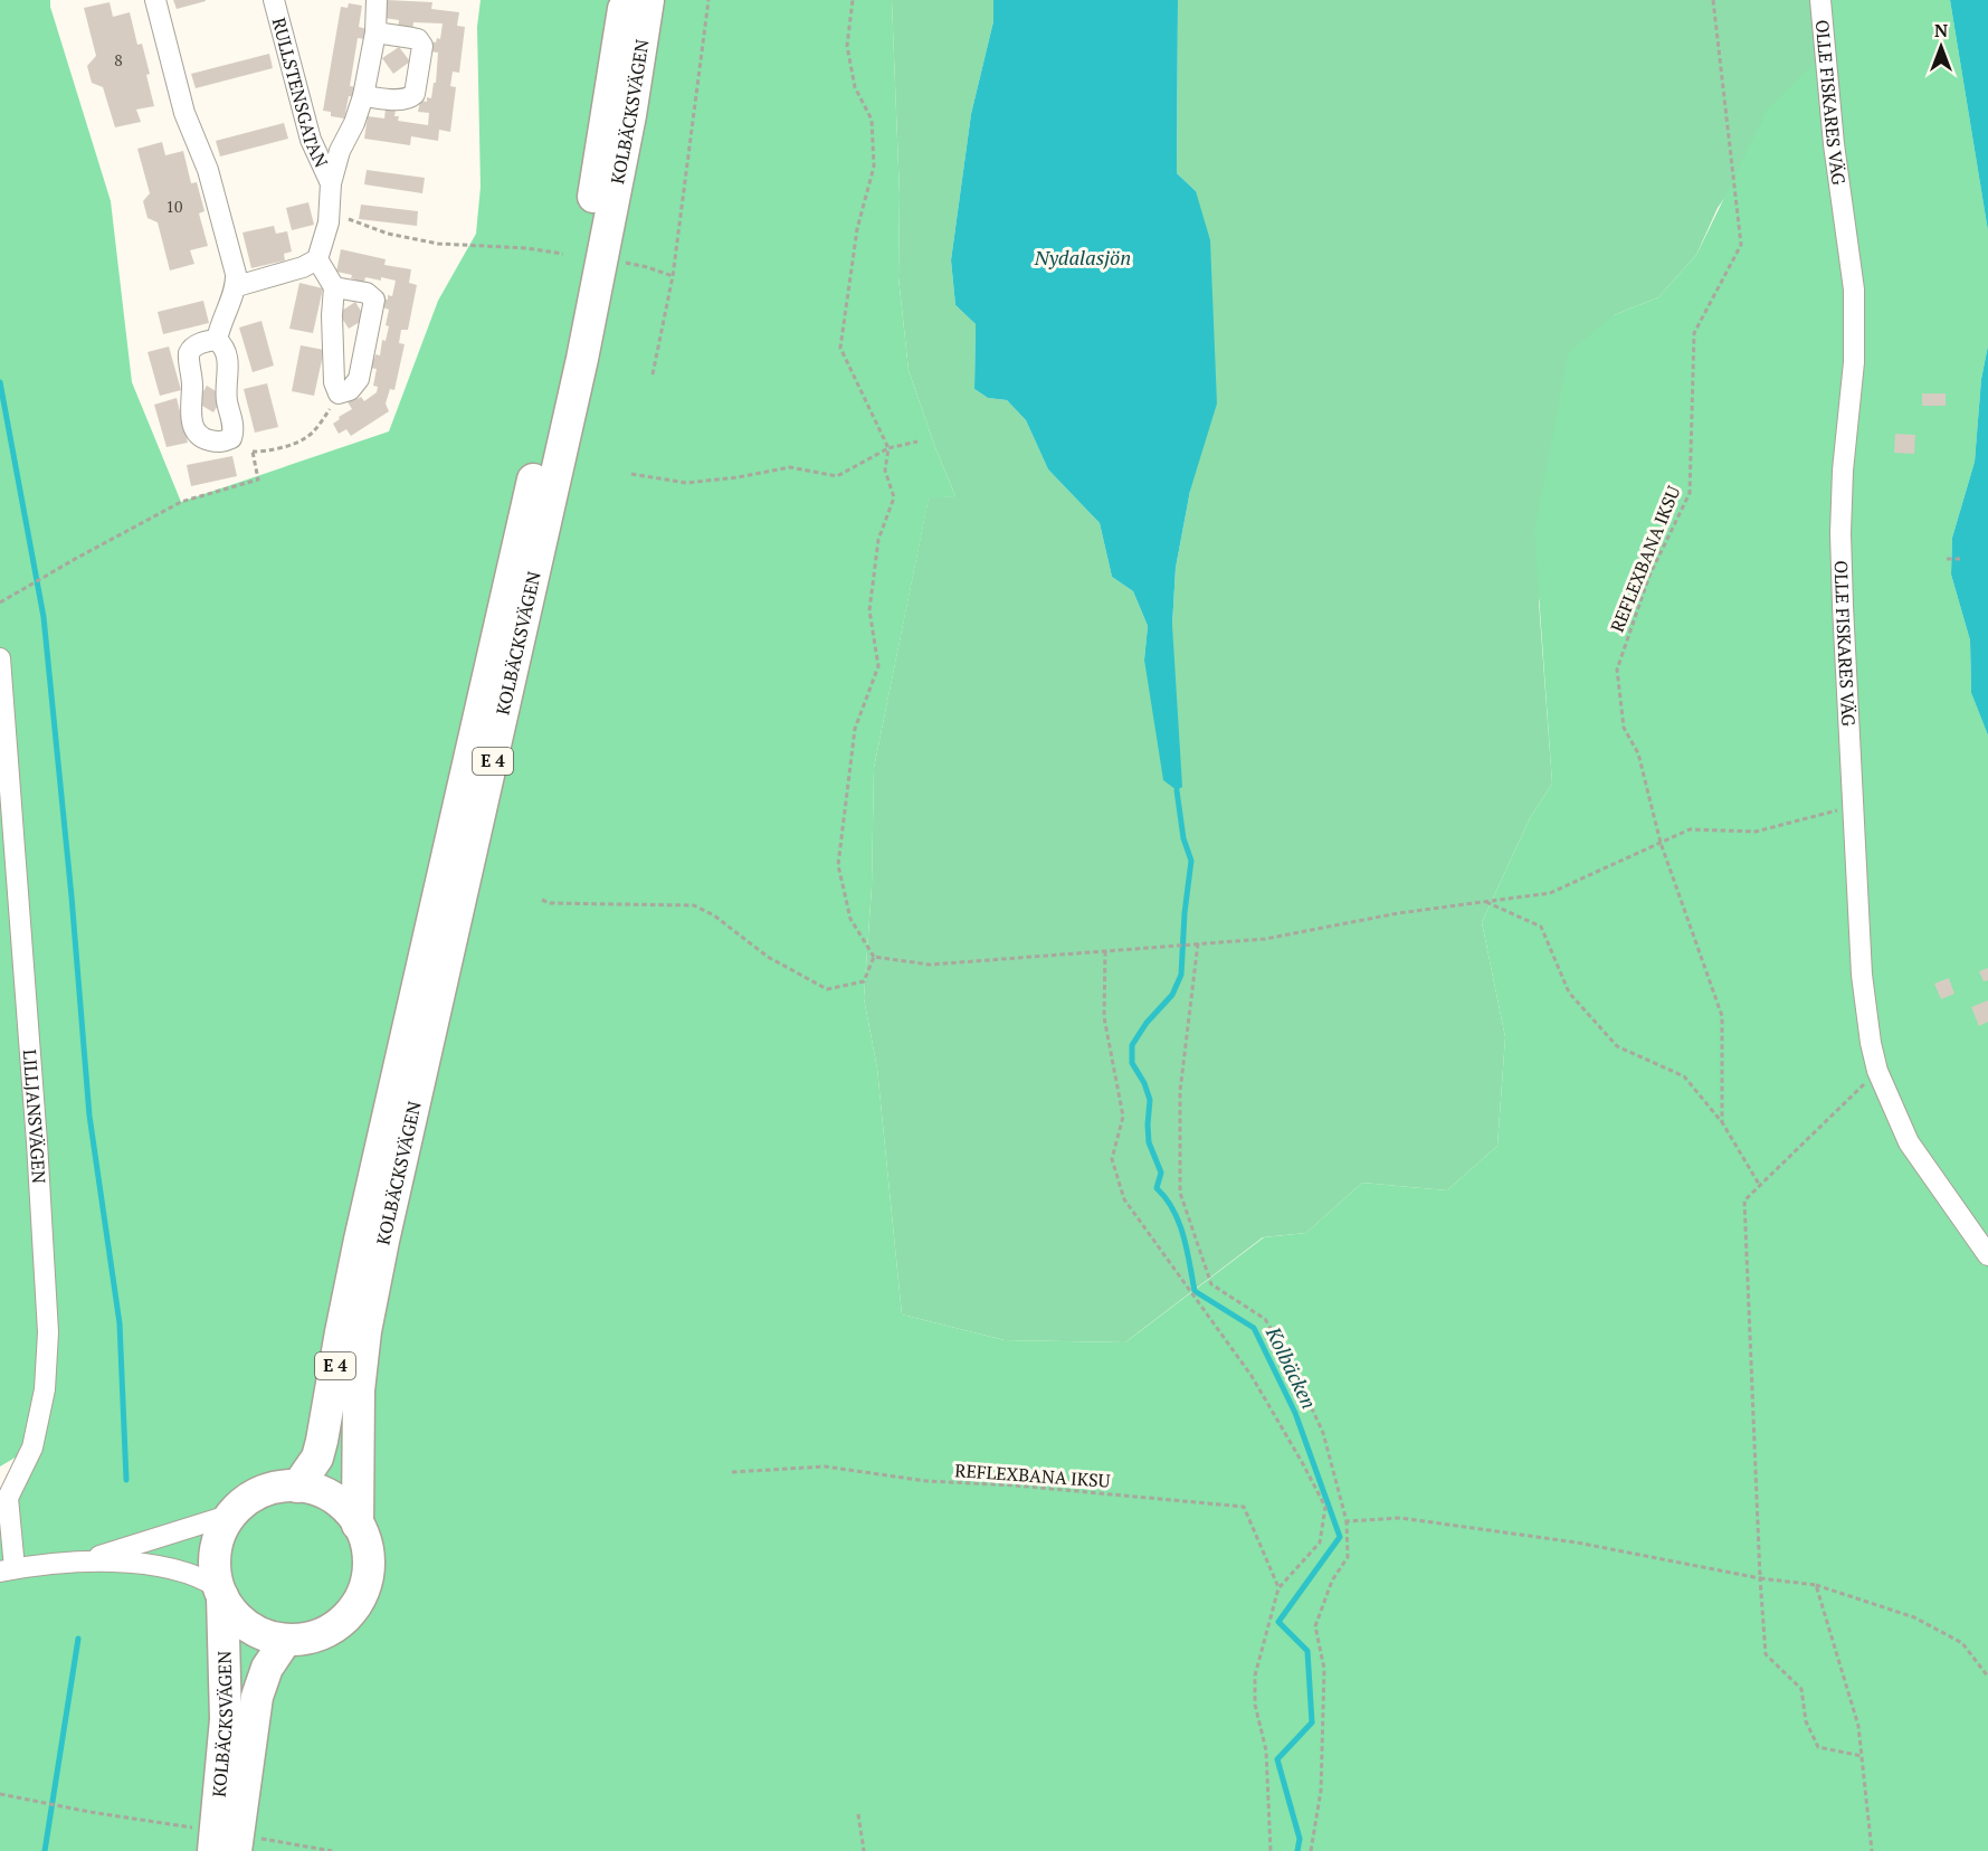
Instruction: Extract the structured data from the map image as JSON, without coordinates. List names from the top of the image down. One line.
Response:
{"streets":{"highway":["KOLBÄCKSVÄGEN","E 4"],"street":["RULLSTENSGATAN","OLLE FISKARES VÄG","LILLJANSVÄGEN"],"path":["REFLEXBANA IKSU"]},"crossings":[["KOLBÄCKSVÄGEN","E 4"]],"water":["Nydalasjön","Kolbäcken"],"house_numbers":["8","10"],"north":"top"}
